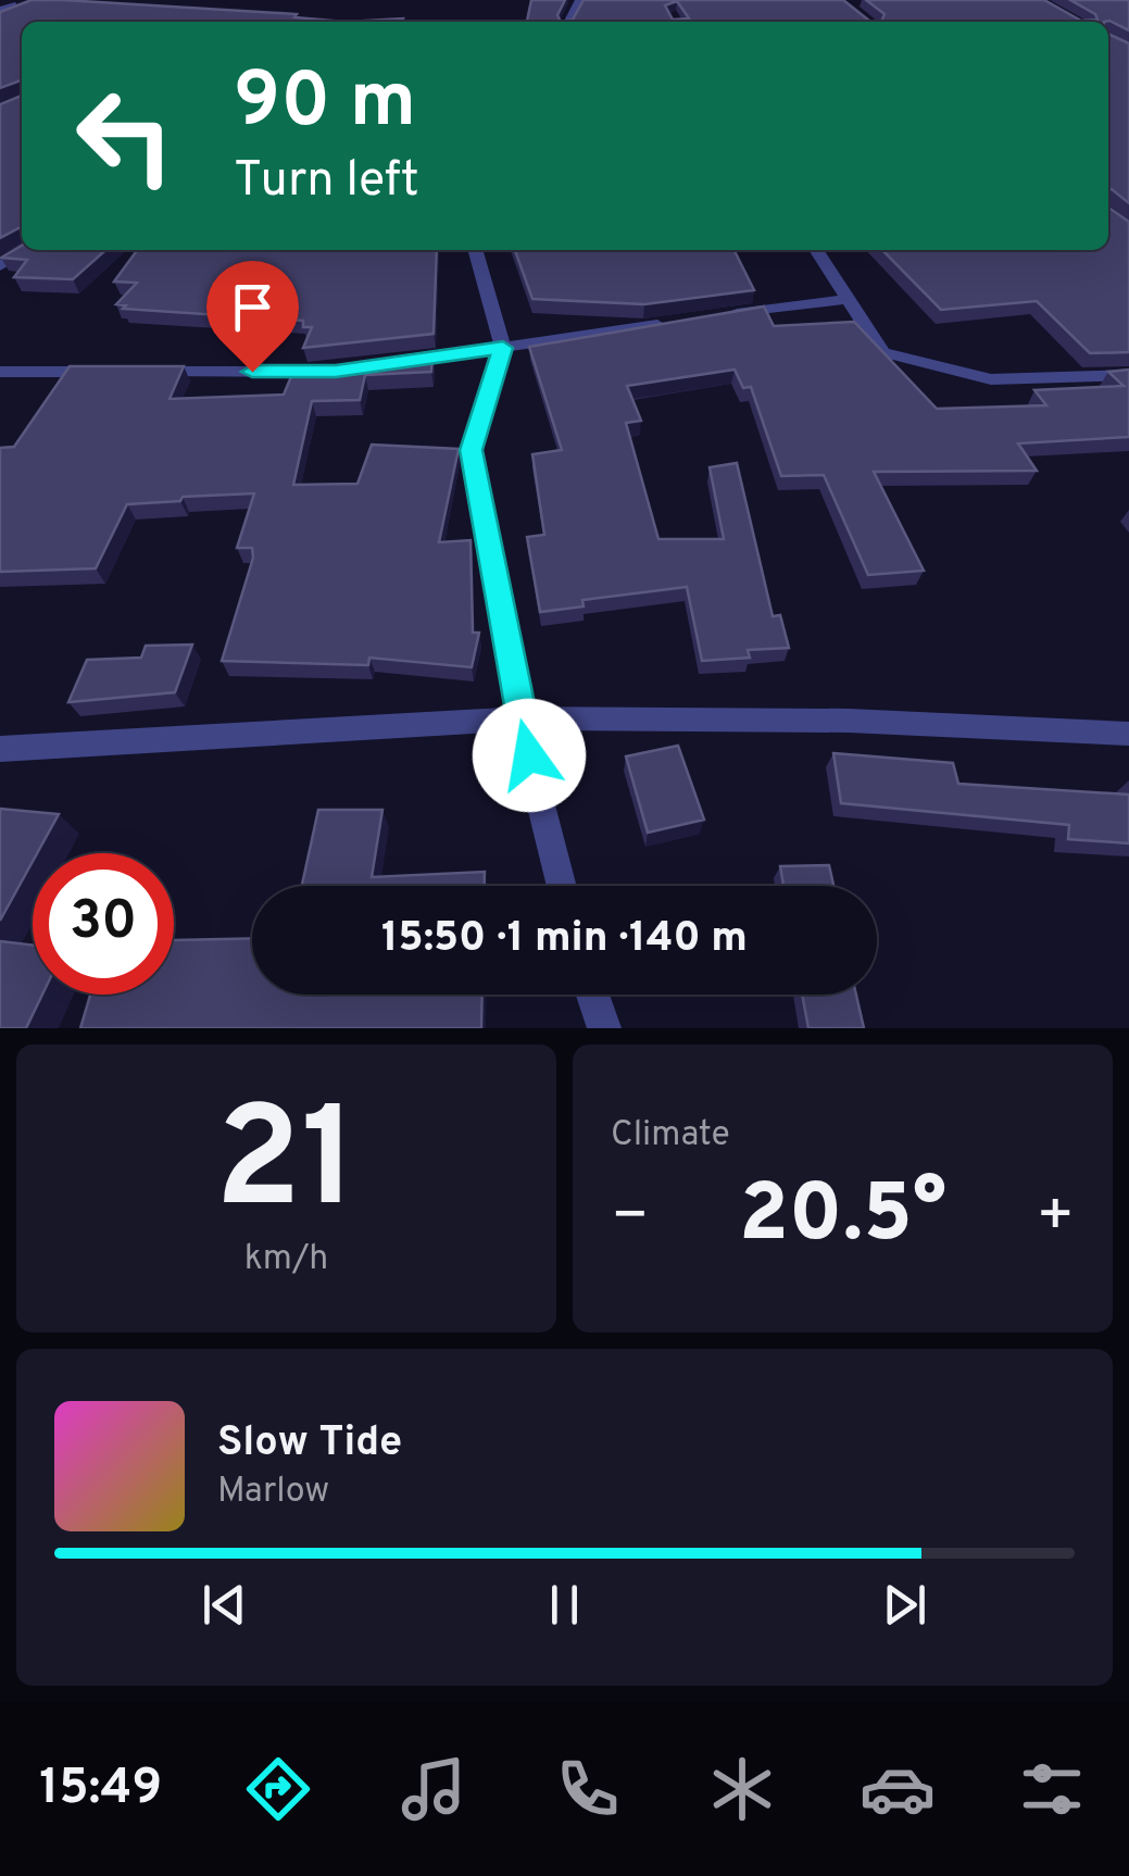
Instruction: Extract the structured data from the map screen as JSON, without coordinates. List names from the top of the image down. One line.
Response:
{"page":{"turn":["90 m","Turn left"],"limit":"30","trip":"15:50 · 1 min · 140 m","tile":[["21","km/h"],"Climate"],"heat":["−","20.5°","+"],"song":["Slow Tide","Marlow"],"tabs":"15:49"}}
